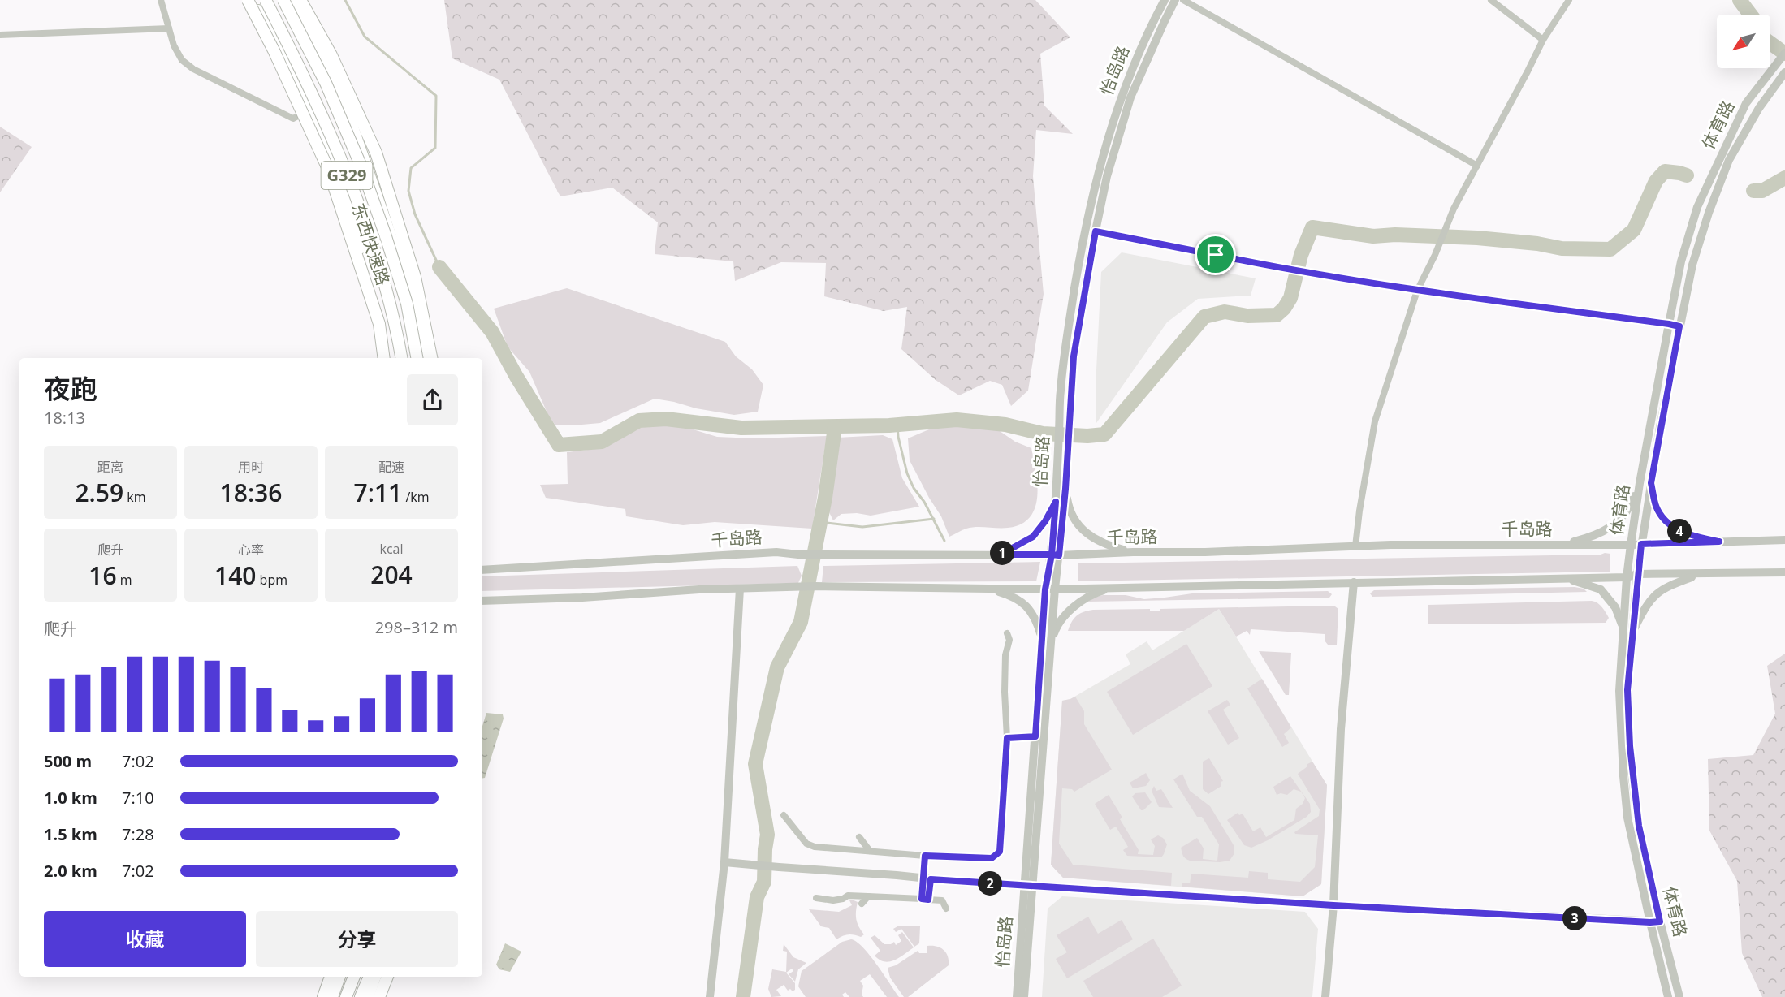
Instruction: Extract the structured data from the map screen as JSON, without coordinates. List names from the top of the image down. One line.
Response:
{"streets":{"main road":["G329","东西快速路"],"street":["怡岛路","体育路","千岛路"]},"crossings":[["怡岛路","千岛路"],["体育路","千岛路"]],"north":"bottom left","page":{"heading":["夜跑","18:13"],"stats":[["距离","2.59 km"],["用时","18:36"],["配速","7:11 /km"],["爬升","16 m"],["心率","140 bpm"],["kcal","204"]],"pins":["4","1","2","3"],"chart":["爬升","298–312 m"],"list":[{"name":"500 m","note":"7:02"},{"name":"1.0 km","note":"7:10"},{"name":"1.5 km","note":"7:28"},{"name":"2.0 km","note":"7:02"}],"buttons":["收藏","分享"]}}
